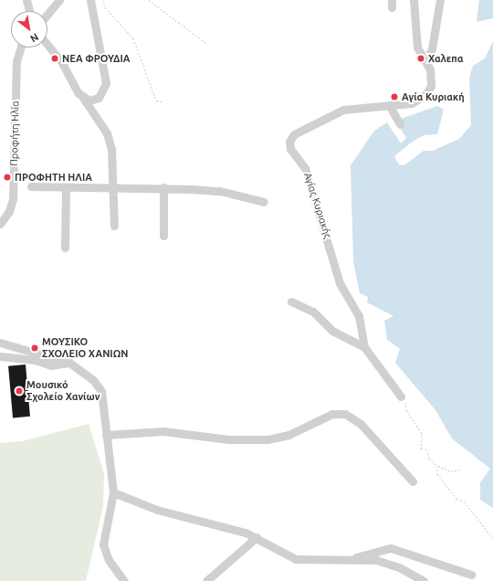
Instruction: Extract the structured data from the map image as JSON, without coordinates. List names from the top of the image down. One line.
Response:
{"streets":{"street":["Προφήτη Ηλία","Αγίας Κυριακής"]},"places":["ΝΕΑ ΦΡΟΥΔΙΑ","Χαλεπα","Αγία Κυριακή","ΠΡΟΦΗΤΗ ΗΛΙΑ","ΜΟΥΣΙΚΟ ΣΧΟΛΕΙΟ ΧΑΝΙΩΝ","Μουσικό Σχολείο Χανίων"],"north":"bottom right"}
